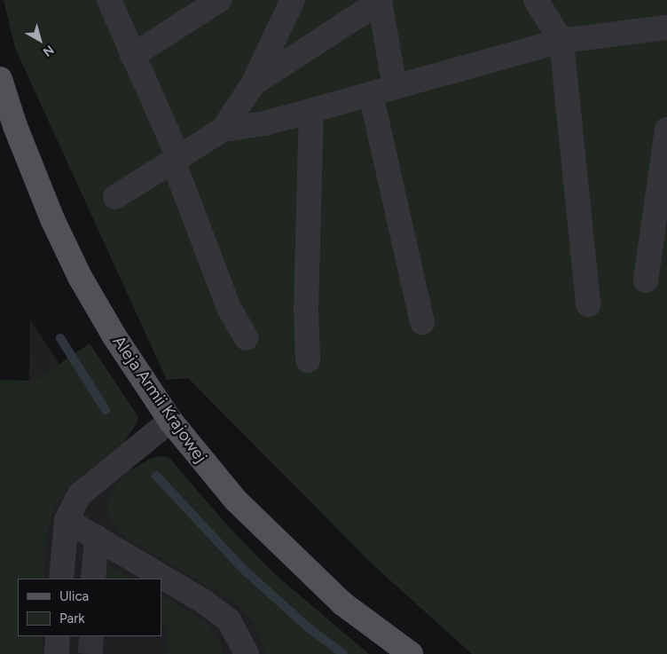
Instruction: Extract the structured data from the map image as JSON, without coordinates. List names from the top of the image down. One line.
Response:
{"streets":{"main road":["Aleja Armii Krajowej"]},"legend":["Ulica","Park"],"north":"bottom right"}
